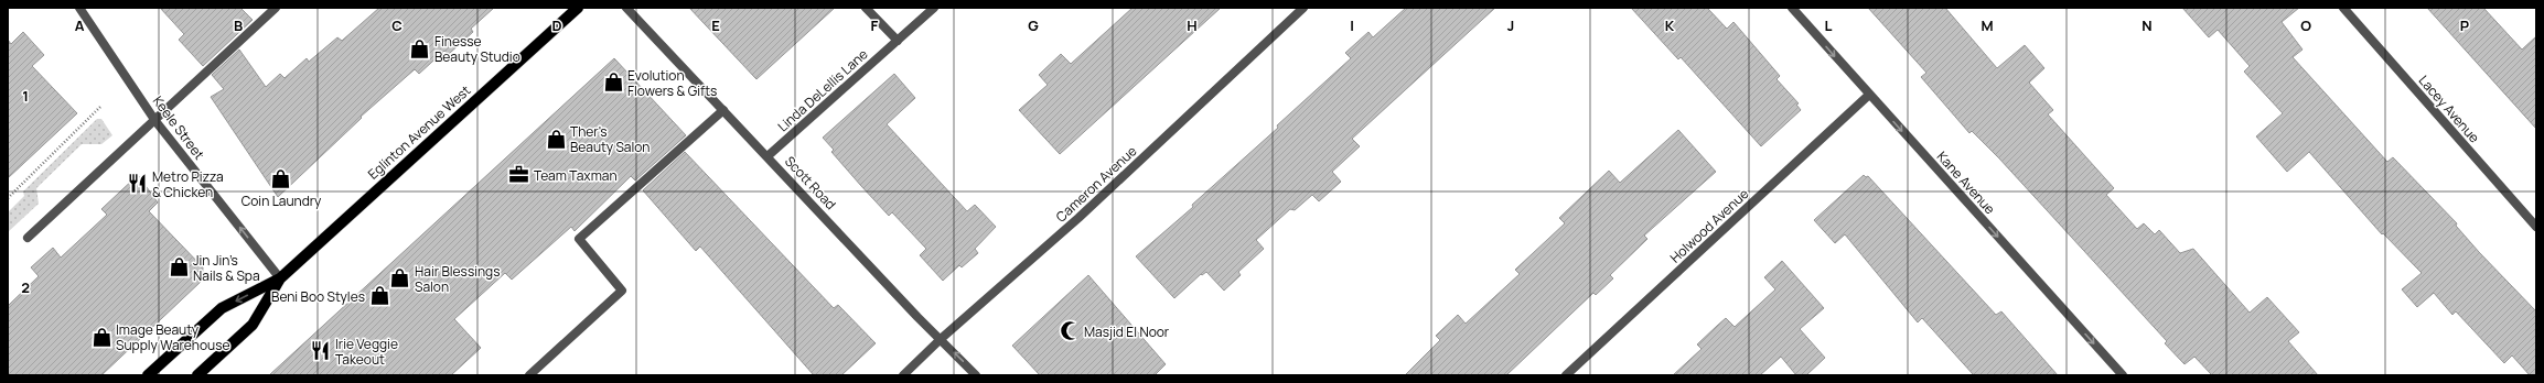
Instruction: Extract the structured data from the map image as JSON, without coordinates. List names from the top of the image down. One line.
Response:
{"streets":{"main road":["Eglinton Avenue West"],"street":["Linda DeLellis Lane","Lacey Avenue","Keele Street","Scott Road","Kane Avenue","Cameron Avenue","Holwood Avenue"]},"crossings":[["Linda DeLellis Lane","Scott Road"],["Keele Street","Eglinton Avenue West"],["Scott Road","Cameron Avenue"],["Kane Avenue","Holwood Avenue"]],"one_way":["Keele Street","Kane Avenue"],"places":{"shop":["Finesse Beauty Studio","Evolution Flowers & Gifts","Ther's Beauty Salon","Coin Laundry","Jin Jin’s Nails & Spa","Hair Blessings Salon","Beni Boo Styles","Image Beauty Supply Warehouse"],"office":["Team Taxman"],"restaurant":["Metro Pizza & Chicken","Irie Veggie Takeout"],"mosque":["Masjid El Noor"]},"grid":{"columns":["A","B","C","D","E","F","G","H","I","J","K","L","M","N","O","P"],"rows":["1","2"]}}
